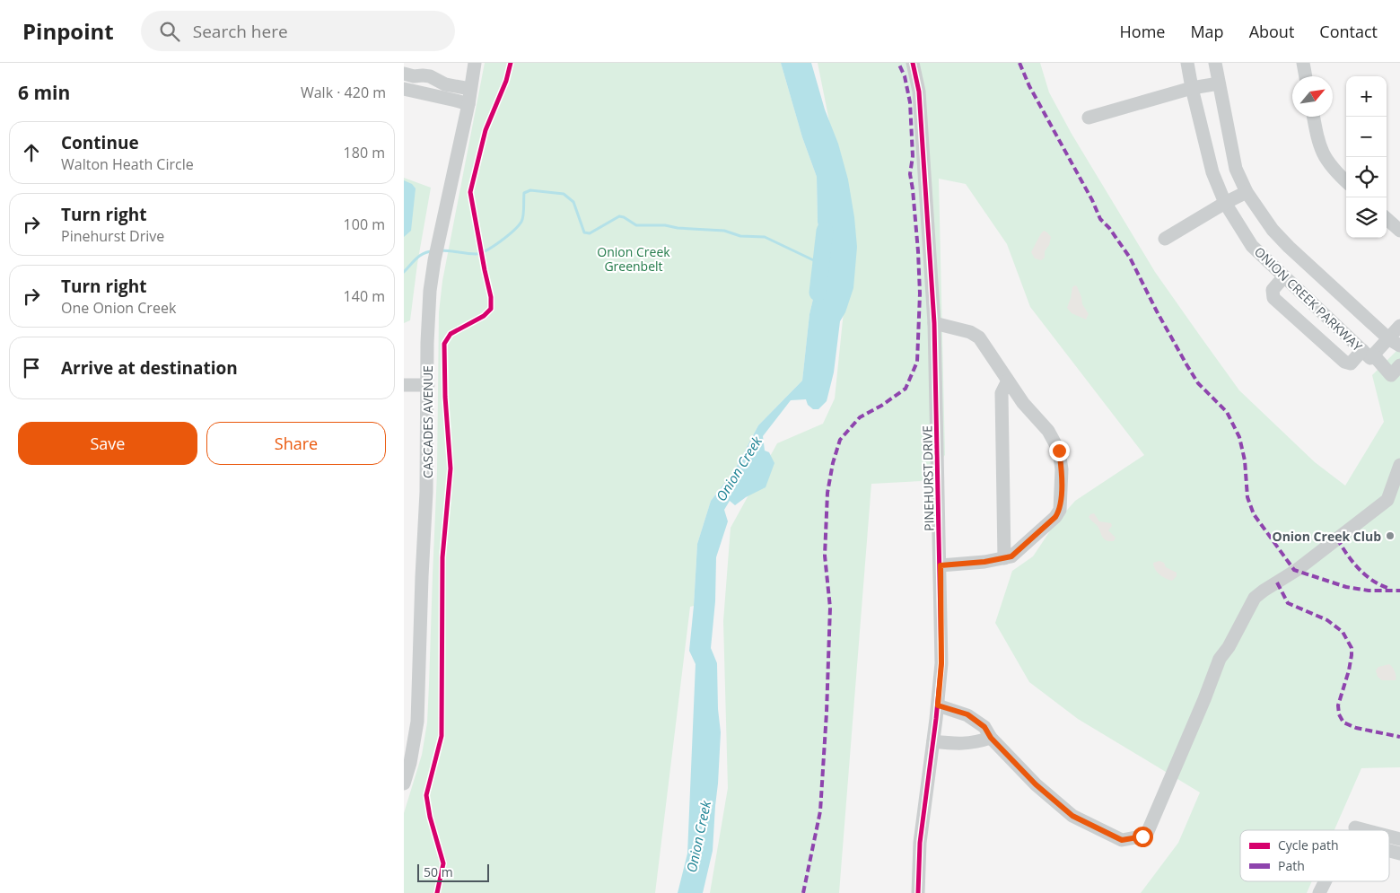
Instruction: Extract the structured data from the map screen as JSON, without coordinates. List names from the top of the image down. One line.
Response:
{"streets":{"street":["ONION CREEK PARKWAY","CASCADES AVENUE","PINEHURST DRIVE"]},"water":["Onion Creek"],"parks":["Onion Creek Greenbelt"],"places":["Onion Creek Club"],"legend":["Cycle path","Path"],"scale_bar":"50 m","north":"top right","page":{"header":"Pinpoint","search":"Search here","nav":["Home","Map","About","Contact"],"heading":["6 min","Walk · 420 m"],"map_buttons":["+","−"],"list":[["Continue","Walton Heath Circle","180 m"],["Turn right","Pinehurst Drive","100 m"],["Turn right","One Onion Creek","140 m"],"Arrive at destination"],"buttons":["Save","Share"],"scale":"50 m"}}
